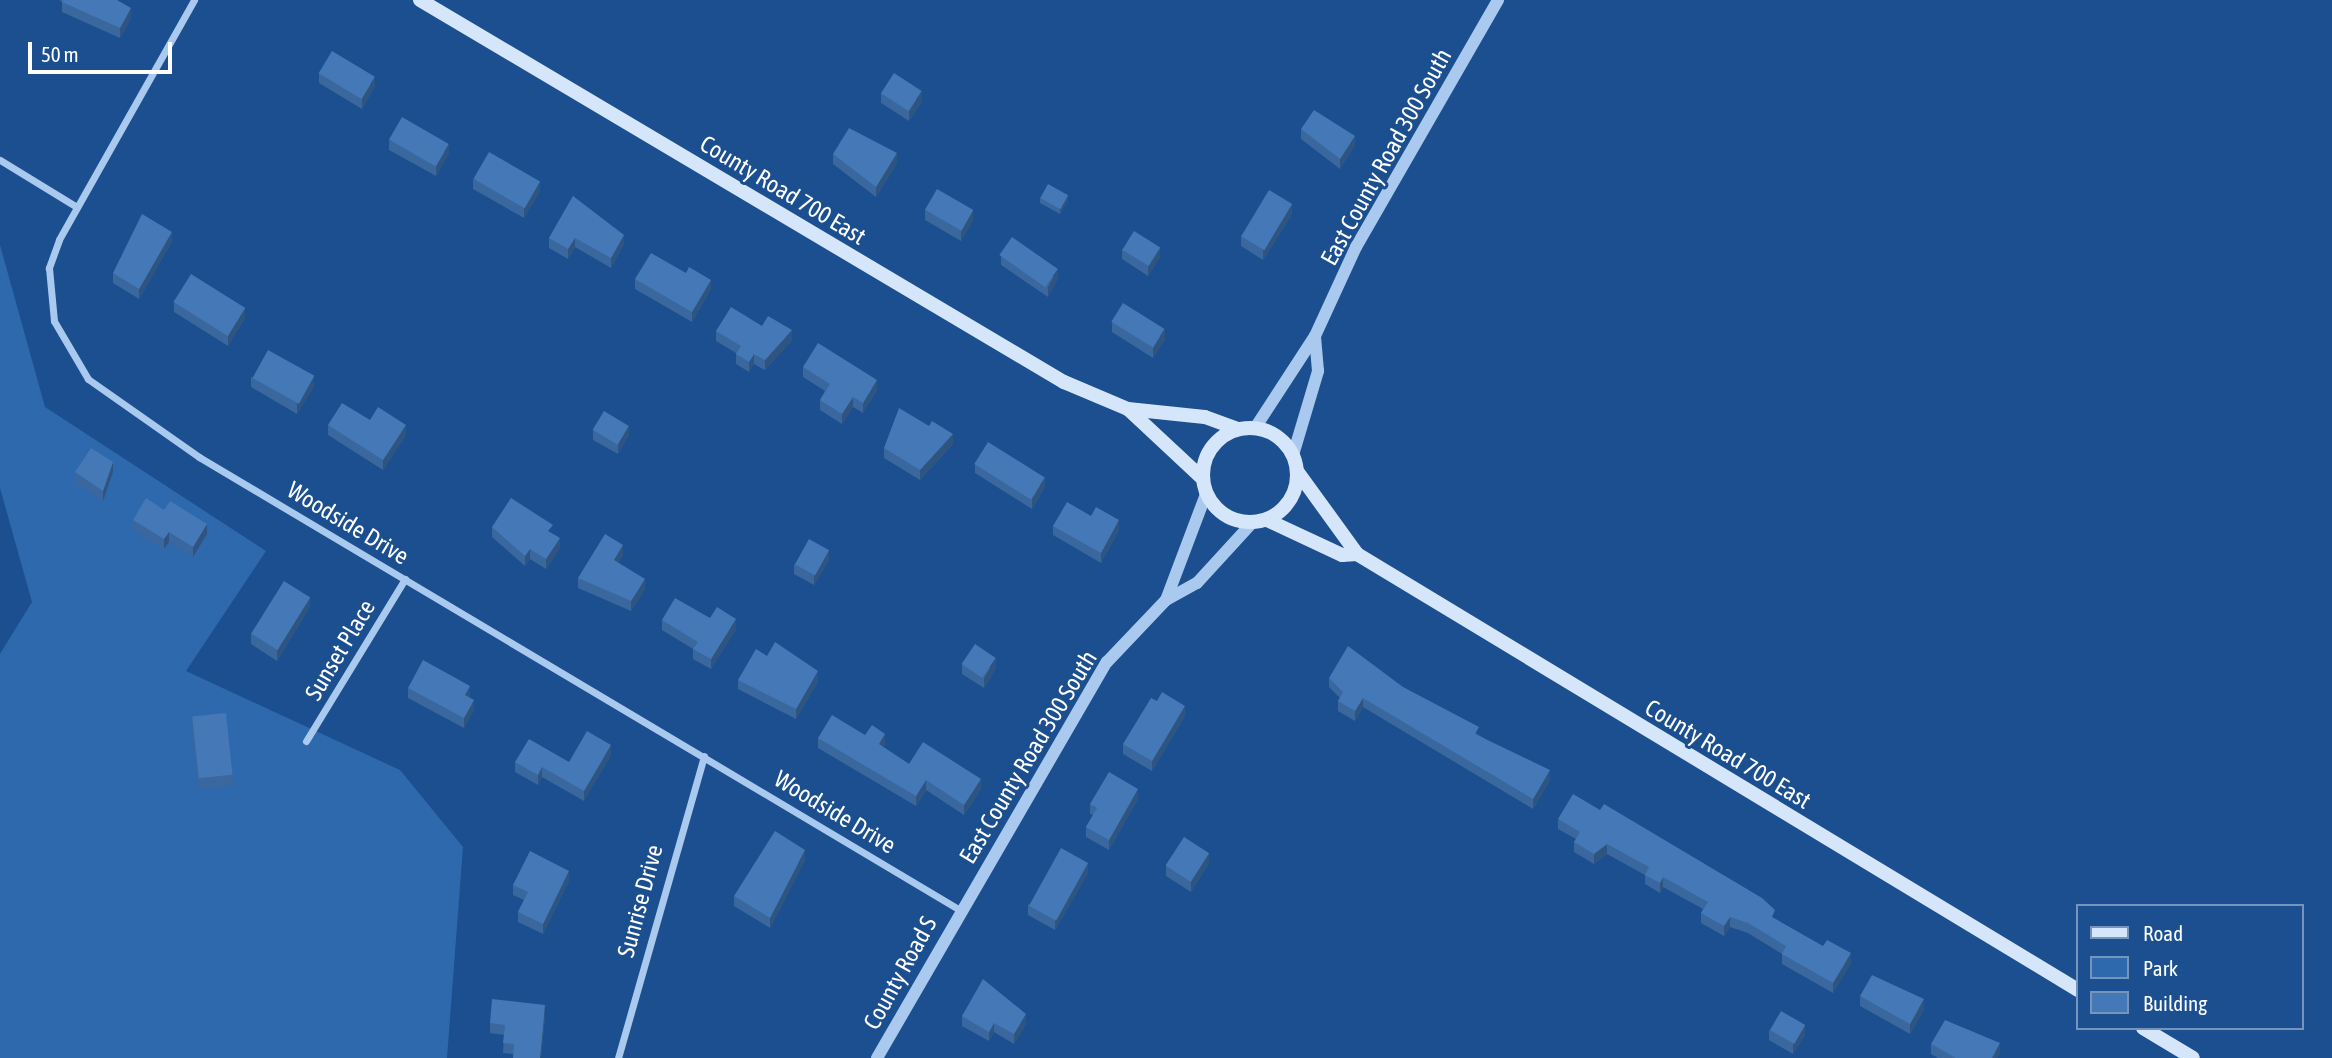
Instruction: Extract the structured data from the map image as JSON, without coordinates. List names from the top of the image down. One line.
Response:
{"streets":{"main road":["County Road 700 East"],"street":["East County Road 300 South","Woodside Drive","Sunset Place","Sunrise Drive","County Road S"]},"crossings":[["East County Road 300 South","County Road 700 East"],["East County Road 300 South","Woodside Drive"],["East County Road 300 South","County Road S"],["Woodside Drive","Sunset Place"],["Woodside Drive","Sunrise Drive"],["Woodside Drive","County Road S"]],"legend":["Road","Park","Building"],"scale_bar":"50 m"}
